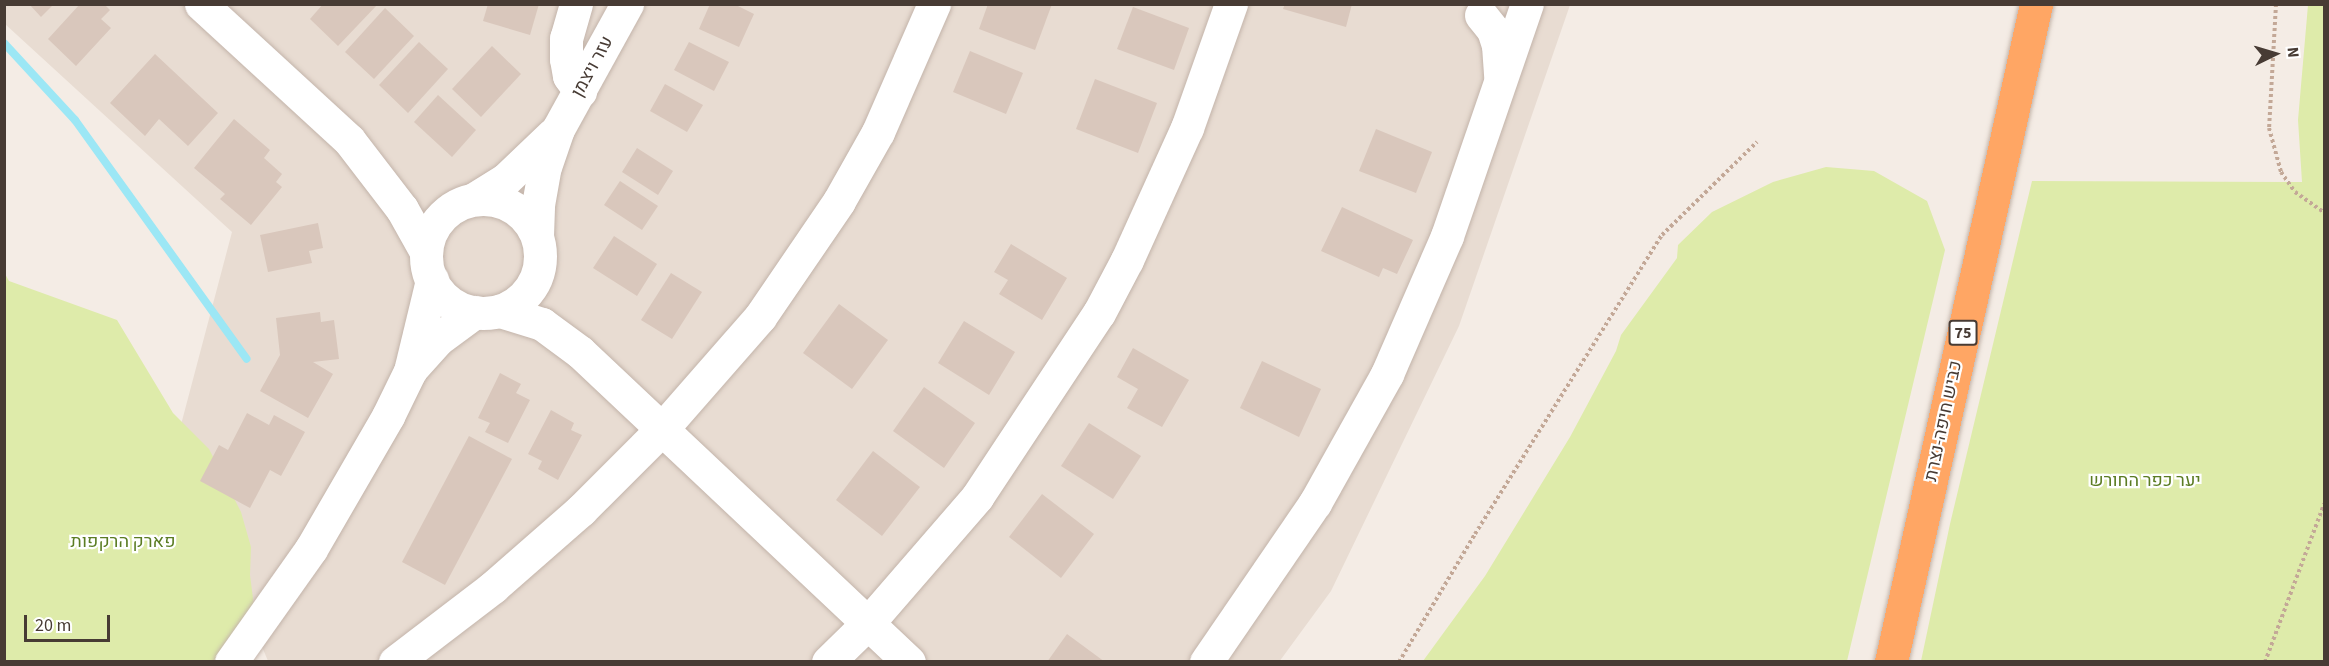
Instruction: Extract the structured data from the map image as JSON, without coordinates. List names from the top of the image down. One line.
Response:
{"streets":{"highway":["75","כביש חיפה-נצרת"],"street":["עזר ויצמן"]},"parks":["יער כפר החורש","פארק הרקפות"],"scale_bar":"20 m","north":"right"}
